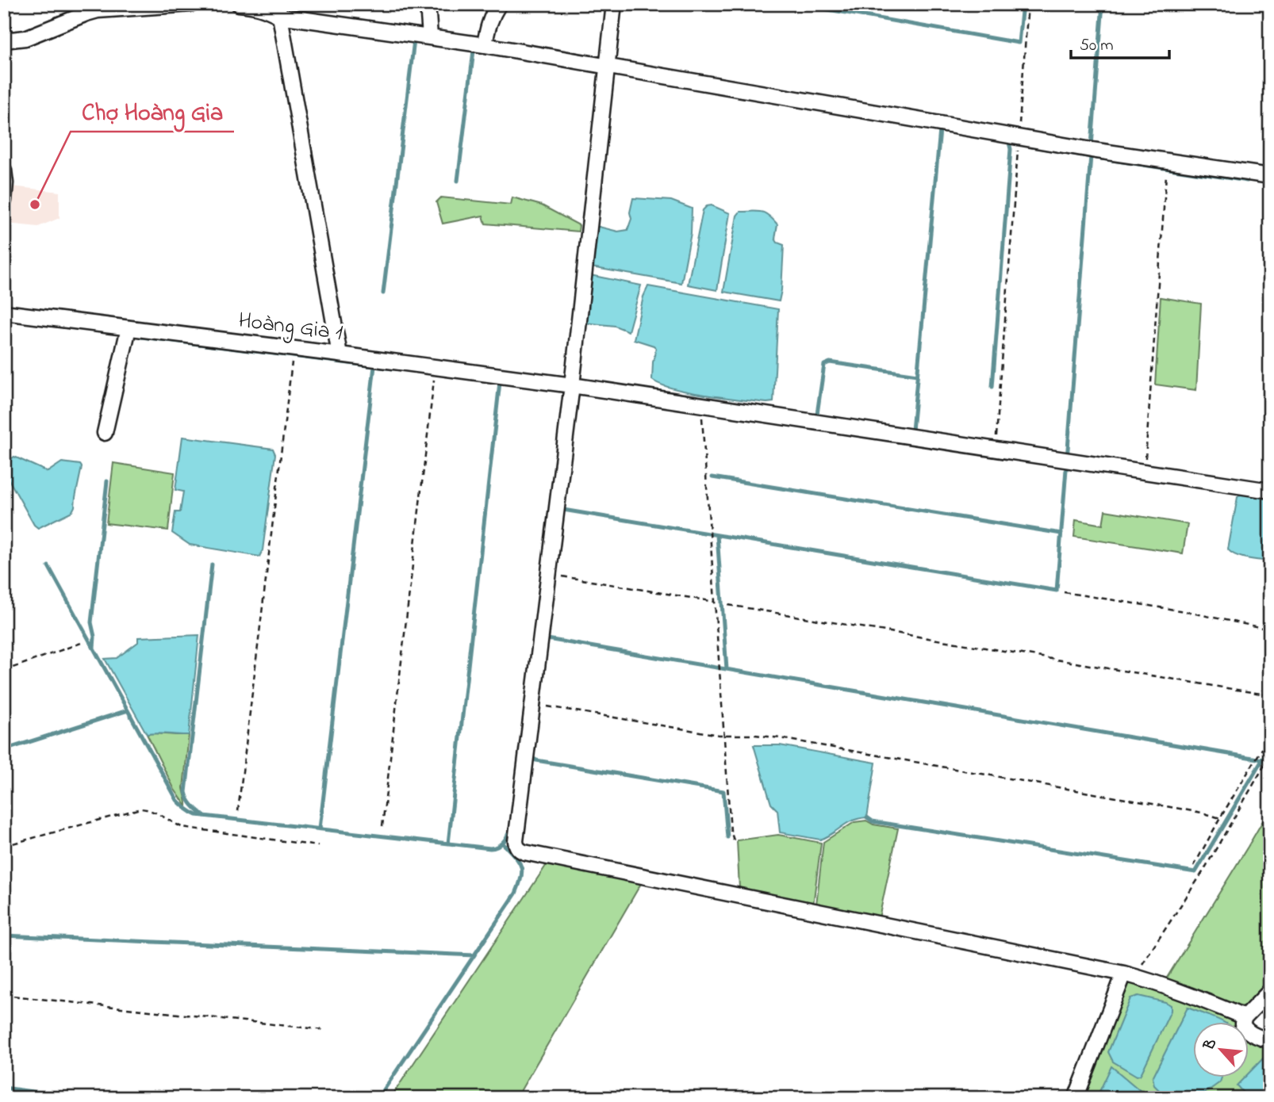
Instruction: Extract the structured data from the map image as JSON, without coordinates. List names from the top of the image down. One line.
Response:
{"streets":{"street":["Hoàng Gia 1"]},"places":["Chợ Hoàng Gia"],"scale_bar":"50 m","north":"top left"}
